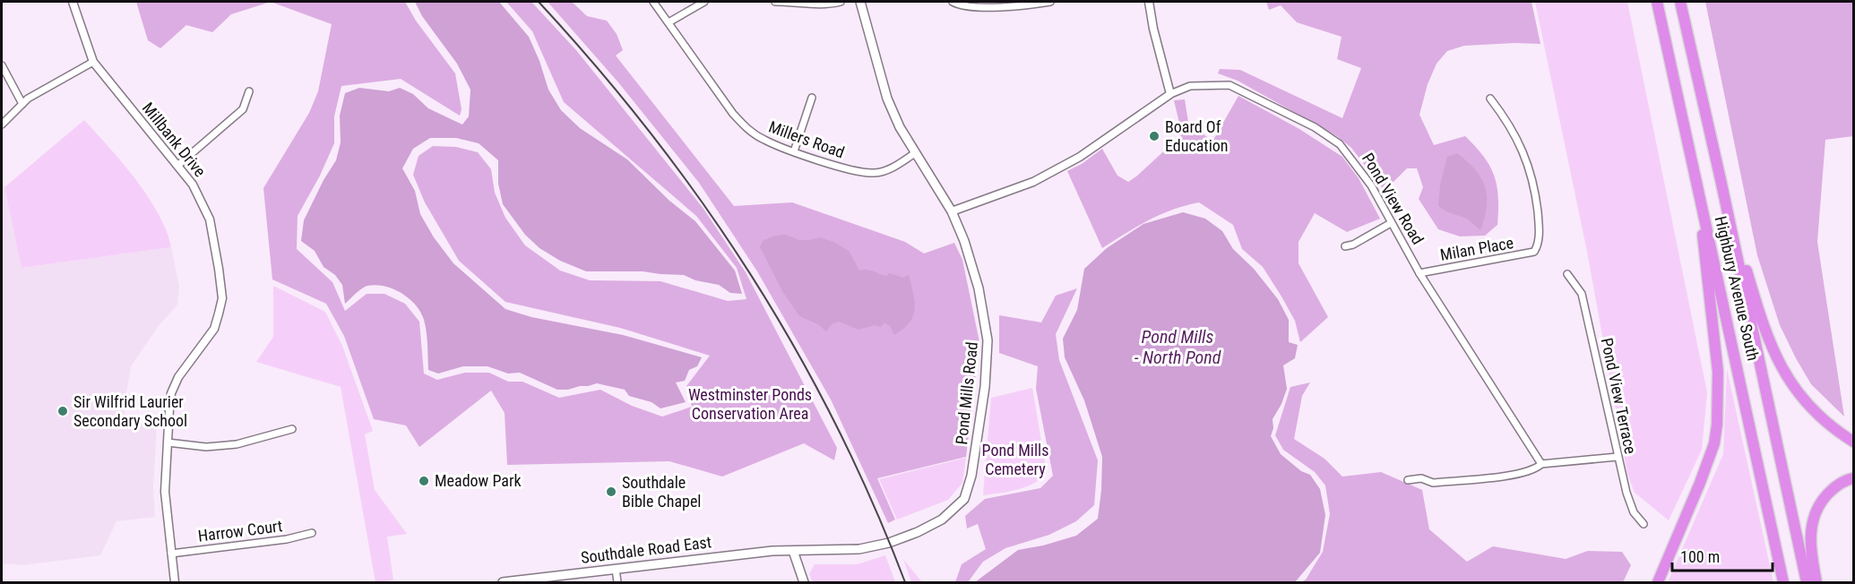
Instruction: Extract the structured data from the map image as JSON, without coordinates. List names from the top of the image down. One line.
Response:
{"streets":{"highway":["Highbury Avenue South"],"main road":["Pond Mills Road","Southdale Road East"],"street":["Millbank Drive","Millers Road","Pond View Road","Milan Place","Pond View Terrace","Harrow Court"]},"crossings":[["Millbank Drive","Harrow Court"],["Millers Road","Pond Mills Road"],["Pond View Road","Milan Place"],["Pond View Road","Pond Mills Road"],["Pond Mills Road","Southdale Road East"]],"water":["Pond Mills - North Pond"],"parks":["Westminster Ponds Conservation Area","Pond Mills Cemetery"],"places":["Board Of Education","Sir Wilfrid Laurier Secondary School","Meadow Park","Southdale Bible Chapel"],"scale_bar":"100 m"}
